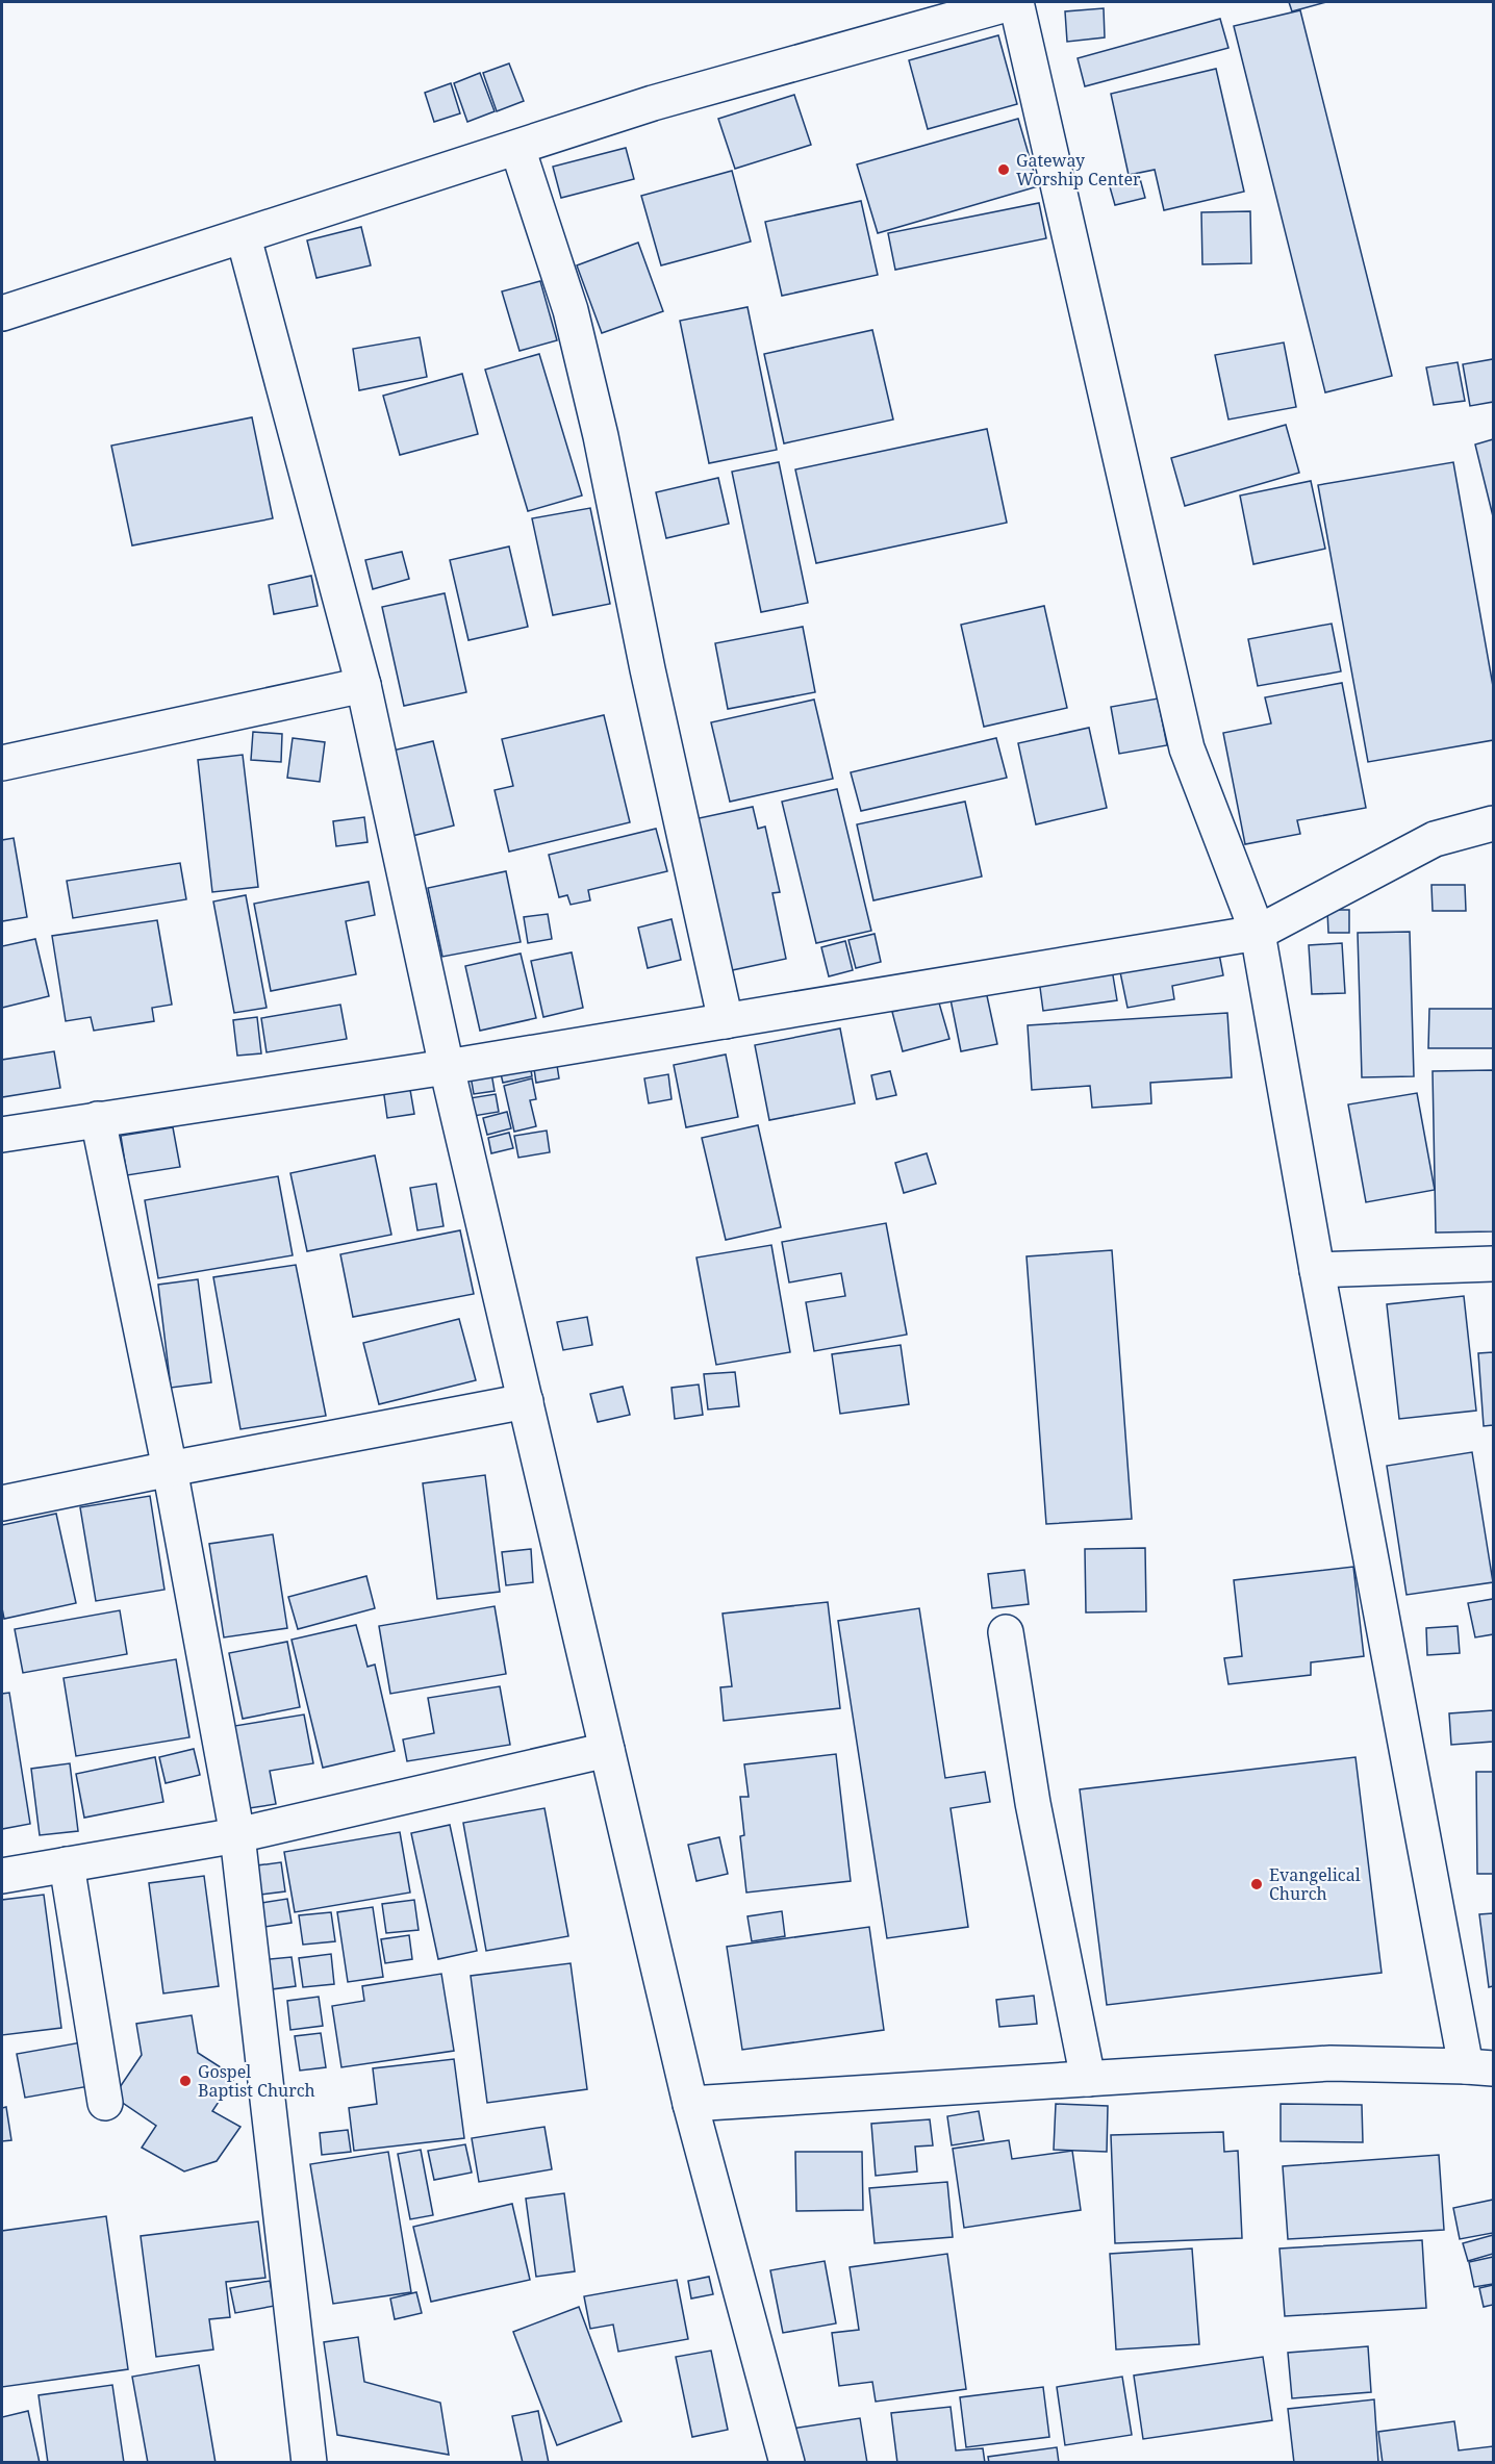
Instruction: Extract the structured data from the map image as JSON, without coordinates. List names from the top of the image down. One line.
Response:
{"places":["Gateway Worship Center","Evangelical Church","Gospel Baptist Church"]}
